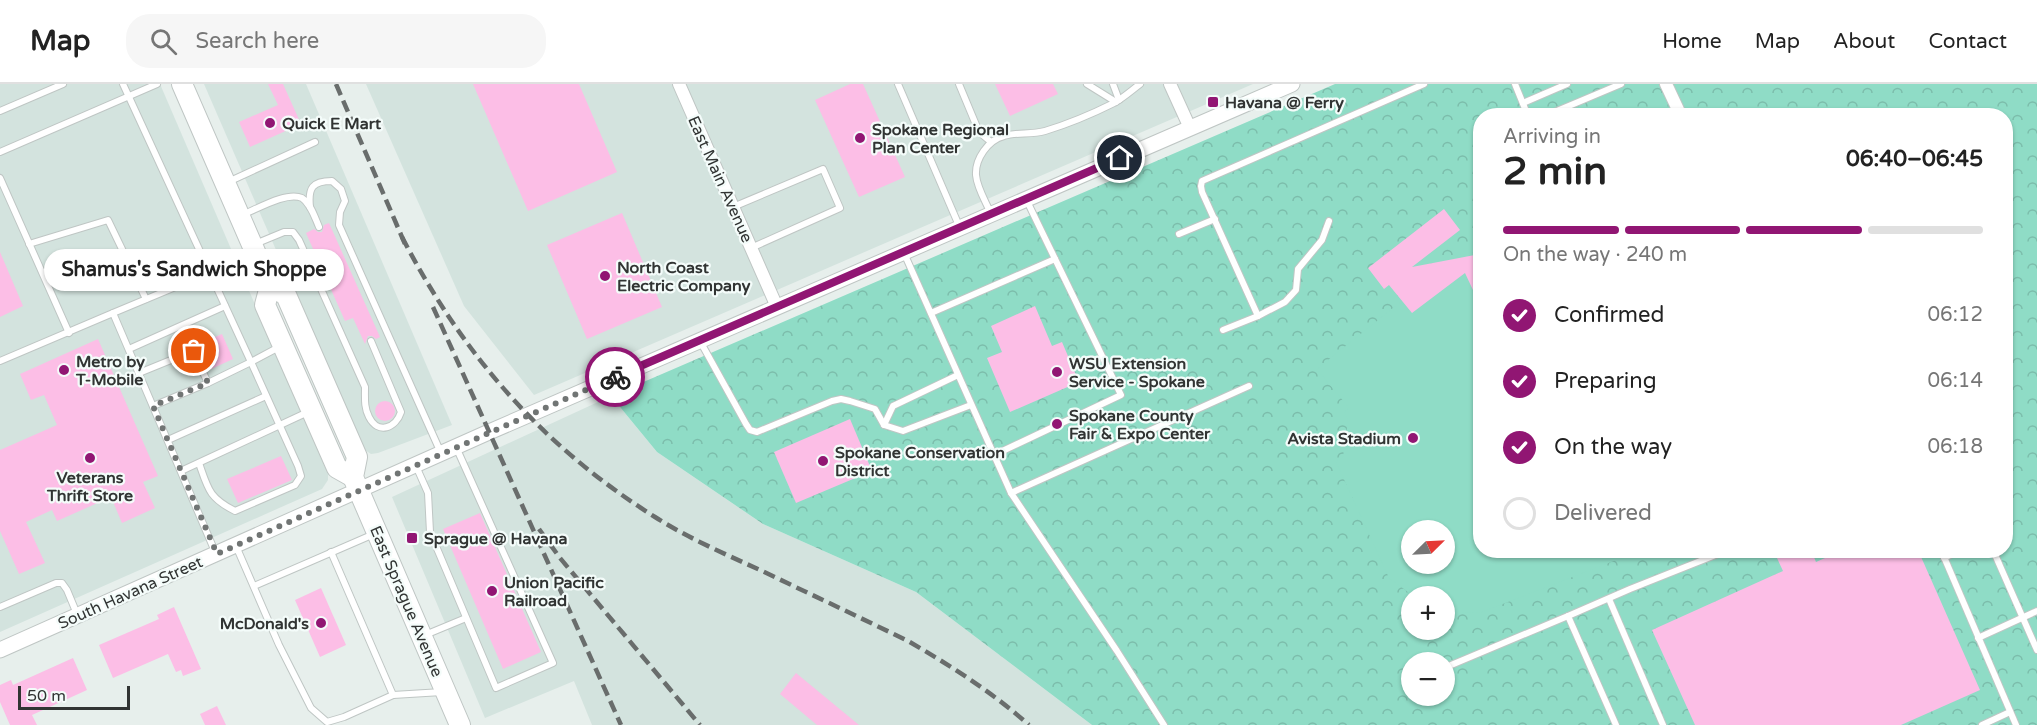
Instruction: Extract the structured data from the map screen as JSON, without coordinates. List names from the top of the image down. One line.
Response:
{"streets":{"main road":["East Sprague Avenue"],"street":["East Main Avenue","South Havana Street"]},"crossings":[["East Main Avenue","South Havana Street"],["South Havana Street","East Sprague Avenue"]],"places":{"transit":["Havana @ Ferry","Sprague @ Havana"],"other":["Quick E Mart","Spokane Regional Plan Center","North Coast Electric Company","Shamus's Sandwich Shoppe","Metro by T-Mobile","WSU Extension Service - Spokane","Spokane County Fair & Expo Center","Avista Stadium","Veterans Thrift Store","Spokane Conservation District","Union Pacific Railroad","McDonald's"]},"scale_bar":"50 m","north":"top right","page":{"header":"Map","search":"Search here","nav":["Home","Map","About","Contact"],"heading":["2 min","Arriving in","06:40–06:45"],"bar":"On the way · 240 m","bubble":"Shamus's Sandwich Shoppe","list":[["Confirmed","06:12"],["Preparing","06:14"],["On the way","06:18"],"Delivered"],"map_buttons":["+","−"],"scale":"50 m"}}
